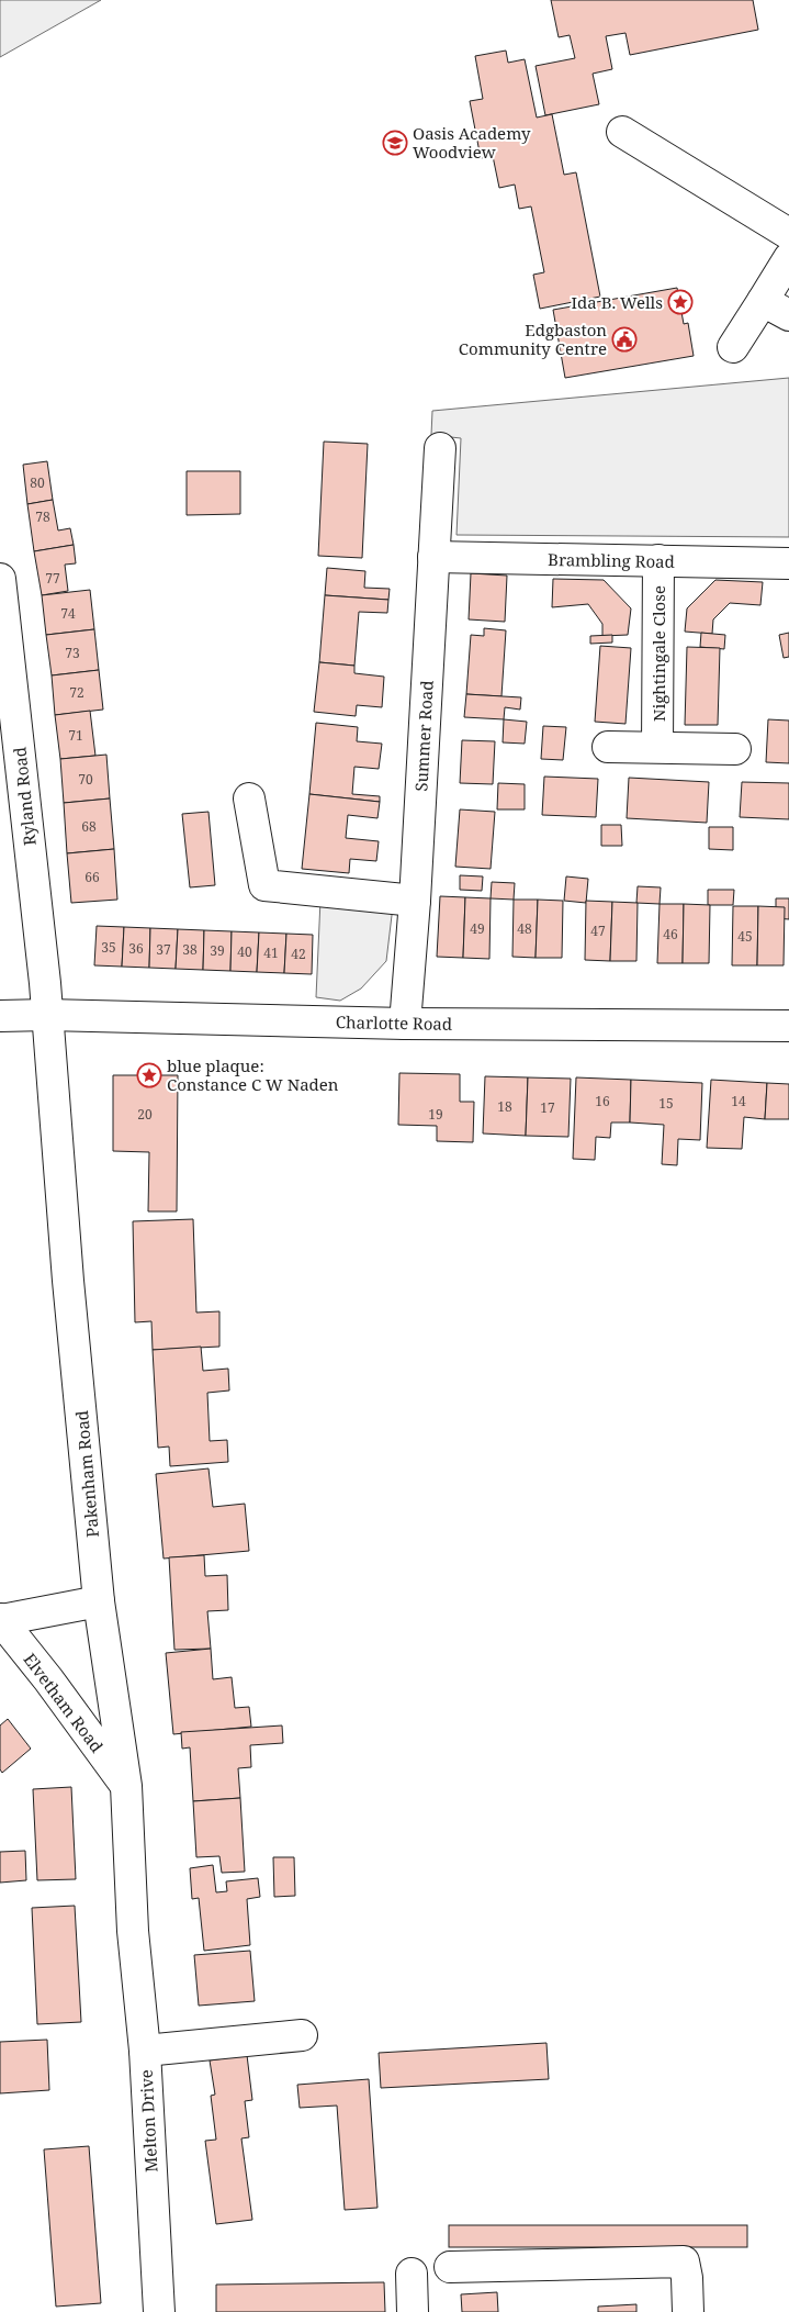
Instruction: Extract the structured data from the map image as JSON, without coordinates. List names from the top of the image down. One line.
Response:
{"streets":{"street":["Brambling Road","Nightingale Close","Summer Road","Ryland Road","Charlotte Road","Pakenham Road","Elvetham Road","Melton Drive"]},"crossings":[["Brambling Road","Nightingale Close"],["Brambling Road","Summer Road"],["Summer Road","Charlotte Road"],["Ryland Road","Charlotte Road"],["Ryland Road","Pakenham Road"],["Charlotte Road","Pakenham Road"],["Pakenham Road","Elvetham Road"],["Pakenham Road","Melton Drive"]],"places":{"school or university":["Oasis Academy Woodview"],"place":["Ida B. Wells","blue plaque: Constance C W Naden"],"public building":["Edgbaston Community Centre"]},"house_numbers":["80","78","77","74","73","72","71","70","68","66","49","48","47","46","45","35","36","37","38","39","40","41","42","16","14","15","18","17","20","19"]}
